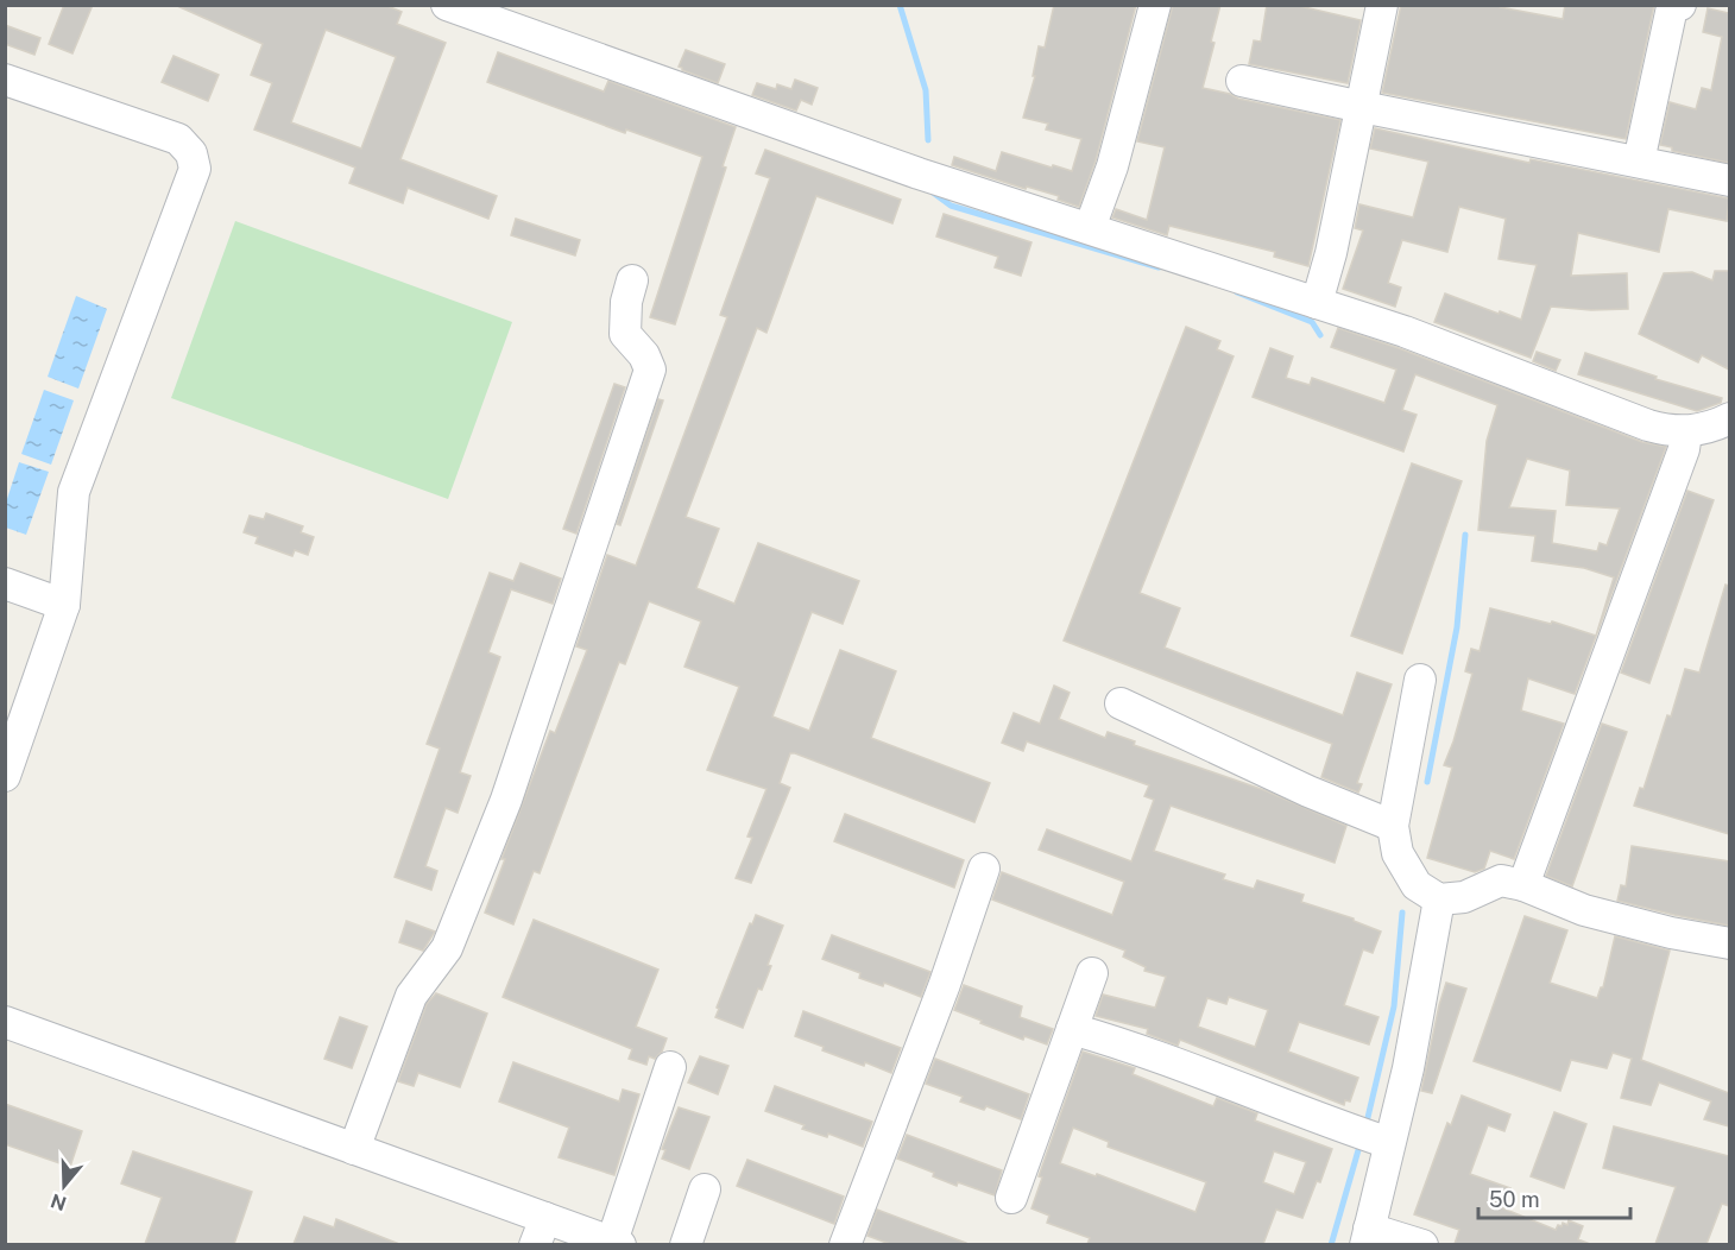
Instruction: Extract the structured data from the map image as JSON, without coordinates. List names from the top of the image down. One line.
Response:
{"scale_bar":"50 m","north":"bottom"}
